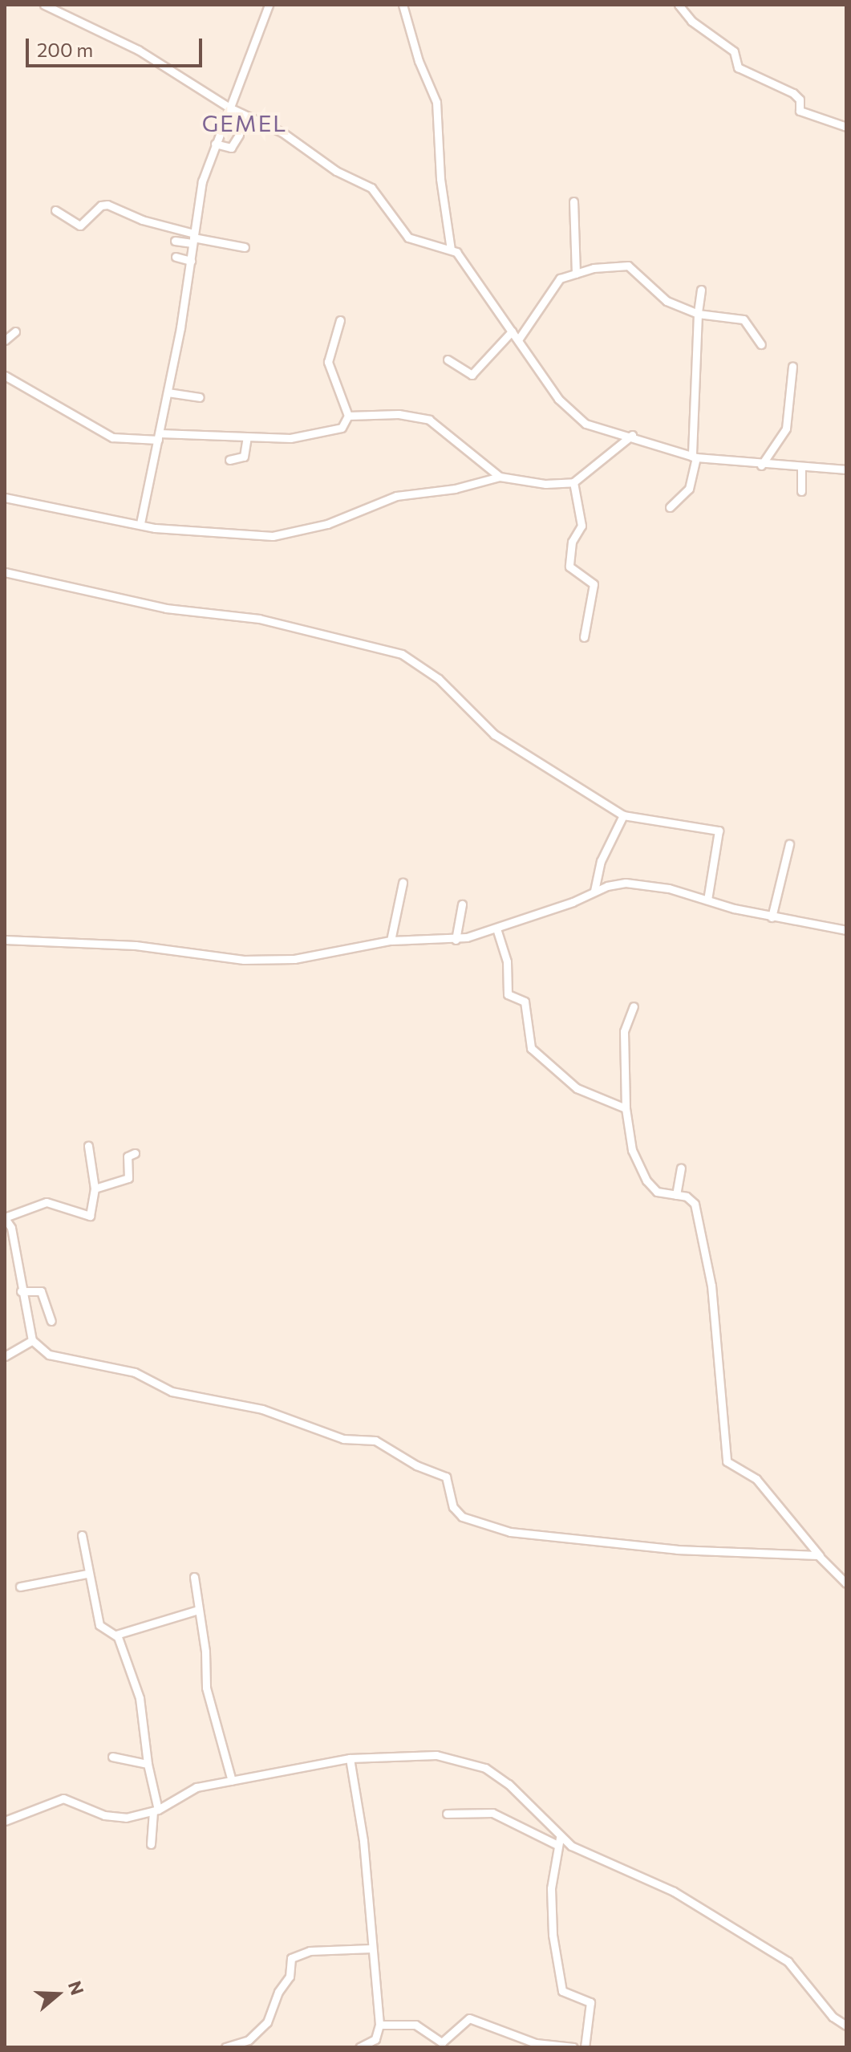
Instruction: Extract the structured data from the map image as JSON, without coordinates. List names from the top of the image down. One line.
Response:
{"districts":["GEMEL"],"scale_bar":"200 m","north":"right"}
